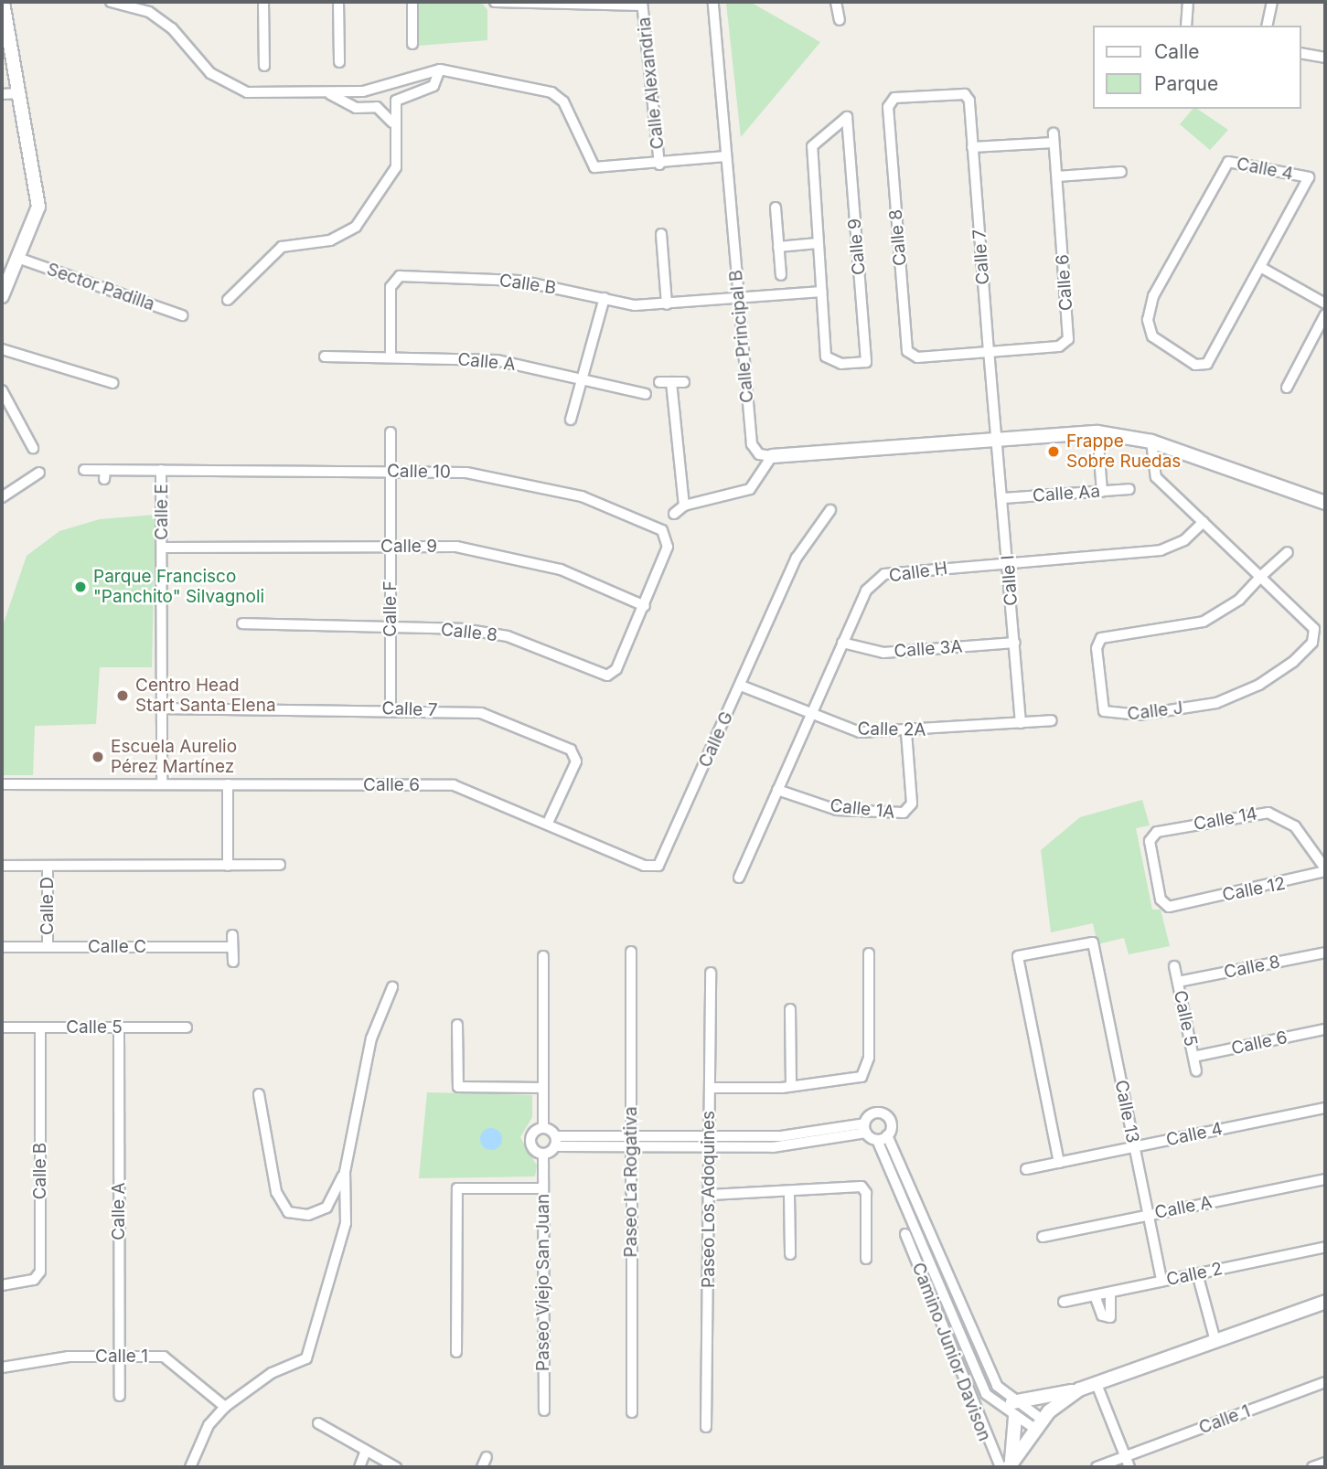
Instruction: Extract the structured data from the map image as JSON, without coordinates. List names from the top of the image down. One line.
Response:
{"streets":{"street":["Calle Alexandria","Calle 4","Calle 8","Calle 9","Calle 7","Calle 6","Calle B","Sector Padilla","Calle Principal B","Calle A","Calle 10","Calle Aa","Calle E","Calle H","Calle I","Calle F","Calle 3A","Calle J","Calle 2A","Calle G","Calle 1A","Calle 14","Calle 12","Calle D","Calle C","Calle 5","Calle 13","Paseo La Rogativa","Paseo Los Adoquines","Calle 2","Paseo Viejo San Juan","Camino Junior Davison","Calle 1"]},"crossings":[["Calle 4","Calle 13"],["Calle 8","Calle 9"],["Calle 8","Calle 7"],["Calle 8","Calle 6"],["Calle 8","Calle 10"],["Calle 8","Calle F"],["Calle 8","Calle 5"],["Calle 9","Calle 10"],["Calle 9","Calle E"],["Calle 9","Calle F"],["Calle 7","Calle 6"],["Calle 7","Calle E"],["Calle 7","Calle I"],["Calle 7","Calle F"],["Calle 7","Calle G"],["Calle 6","Calle E"],["Calle 6","Calle G"],["Calle 6","Calle 5"],["Calle B","Calle Principal B"],["Calle B","Calle A"],["Calle B","Calle 5"],["Calle A","Calle 5"],["Calle A","Calle 13"],["Calle A","Calle 1"],["Calle 10","Calle E"],["Calle 10","Calle F"],["Calle Aa","Calle I"],["Calle H","Calle I"],["Calle H","Calle 3A"],["Calle H","Calle J"],["Calle H","Calle 2A"],["Calle H","Calle 1A"],["Calle I","Calle 3A"],["Calle I","Calle 2A"],["Calle 2A","Calle G"],["Calle 2A","Calle 1A"],["Calle 14","Calle 12"],["Calle D","Calle C"],["Calle 13","Calle 2"]],"places":["Frappe Sobre Ruedas","Parque Francisco \"Panchito\" Silvagnoli","Centro Head Start Santa Elena","Escuela Aurelio Pérez Martínez"],"legend":["Calle","Parque"]}
